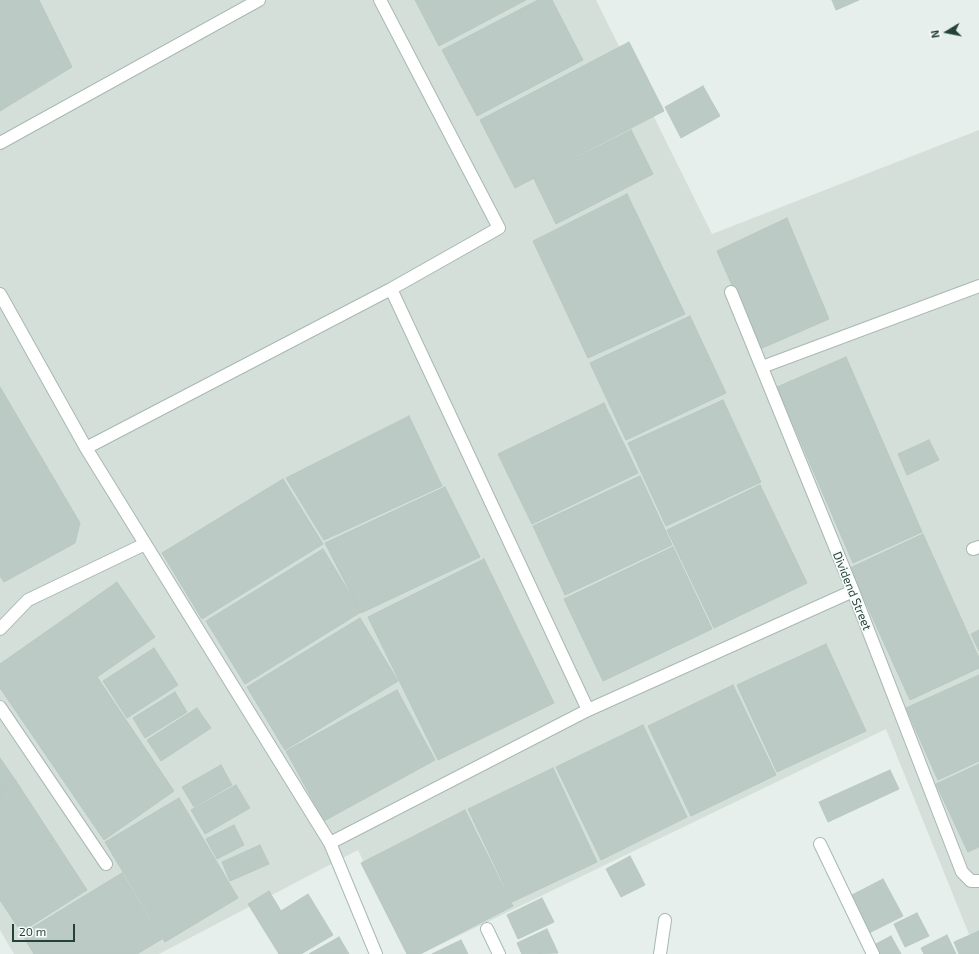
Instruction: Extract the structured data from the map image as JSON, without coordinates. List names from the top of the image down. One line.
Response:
{"streets":{"street":["Dividend Street"]},"scale_bar":"20 m","north":"left"}
